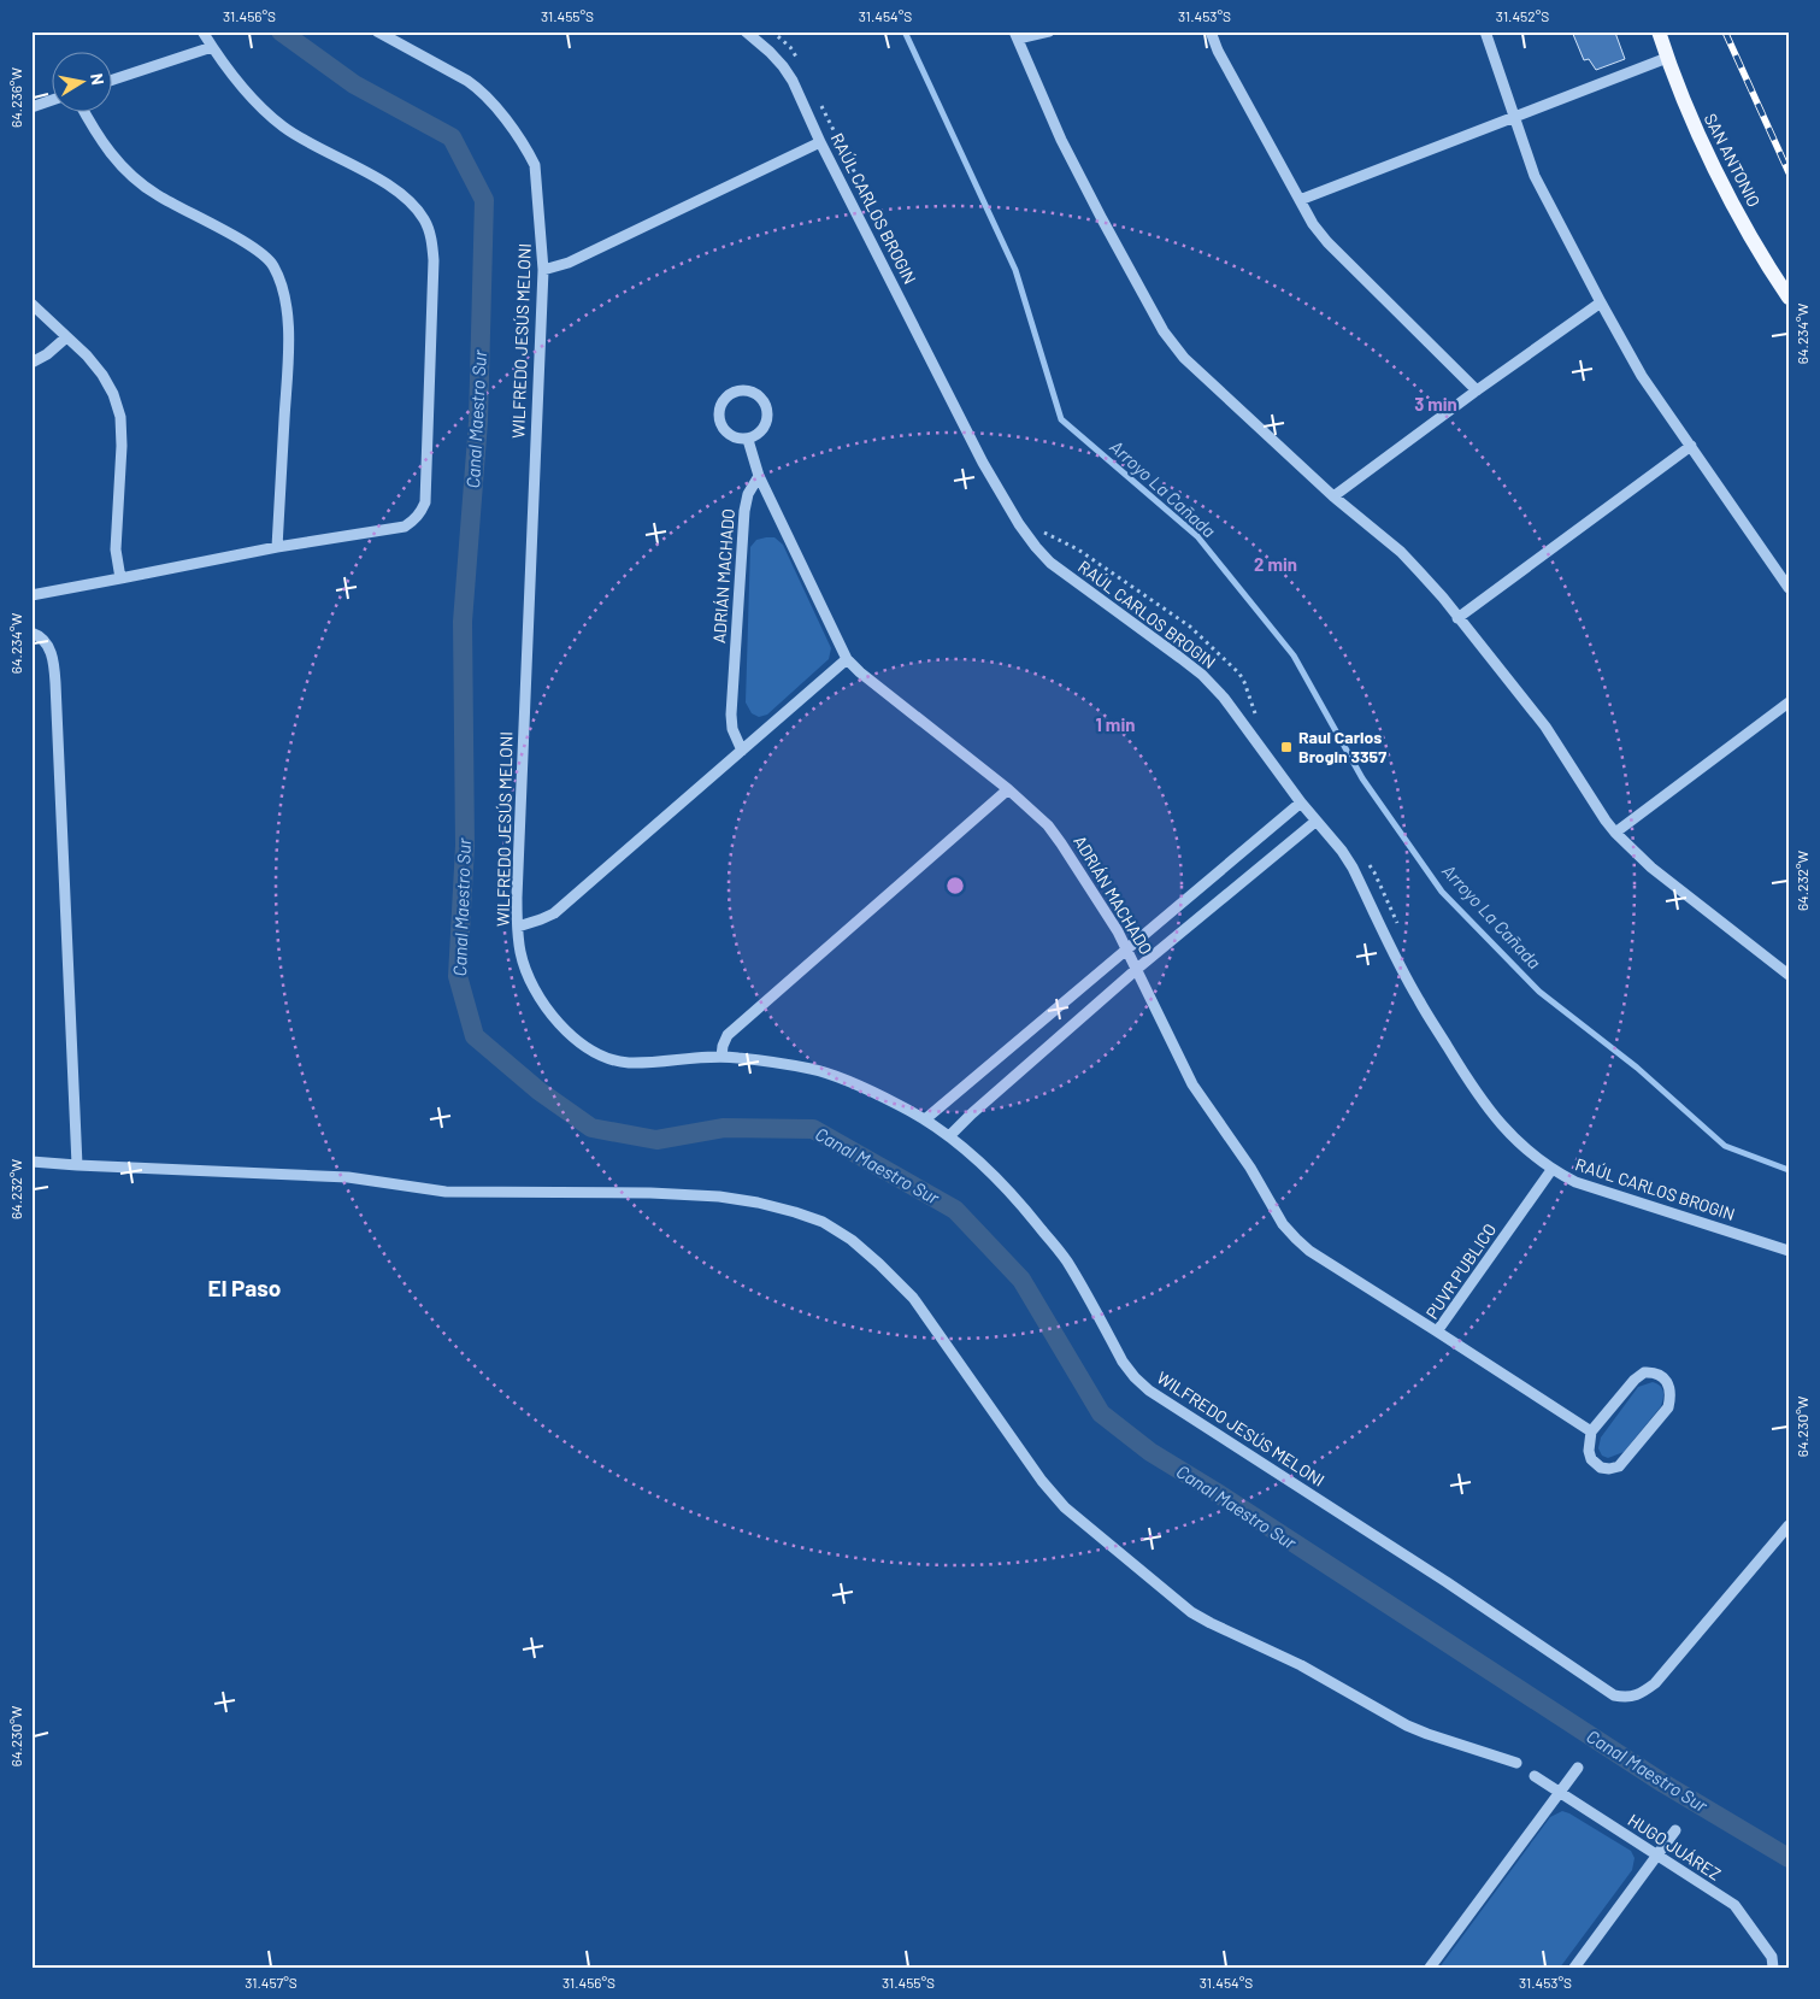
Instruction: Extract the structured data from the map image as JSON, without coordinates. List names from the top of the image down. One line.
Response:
{"streets":{"main road":["SAN ANTONIO"],"street":["RAÚL CARLOS BROGIN","WILFREDO JESÚS MELONI","ADRIÁN MACHADO","PUVR PUBLICO","HUGO JUÁREZ"]},"crossings":[["RAÚL CARLOS BROGIN","PUVR PUBLICO"],["ADRIÁN MACHADO","PUVR PUBLICO"]],"districts":["El Paso"],"water":["Canal Maestro Sur","Arroyo La Cañada"],"places":{"transit":["Raul Carlos Brogin 3357"]},"north":"right","coordinates":["31.456°S","31.455°S","31.454°S","31.453°S","31.452°S","64.236°W","64.234°W","64.232°W","64.230°W","31.457°S"],"rings":["3 min","2 min","1 min"]}
